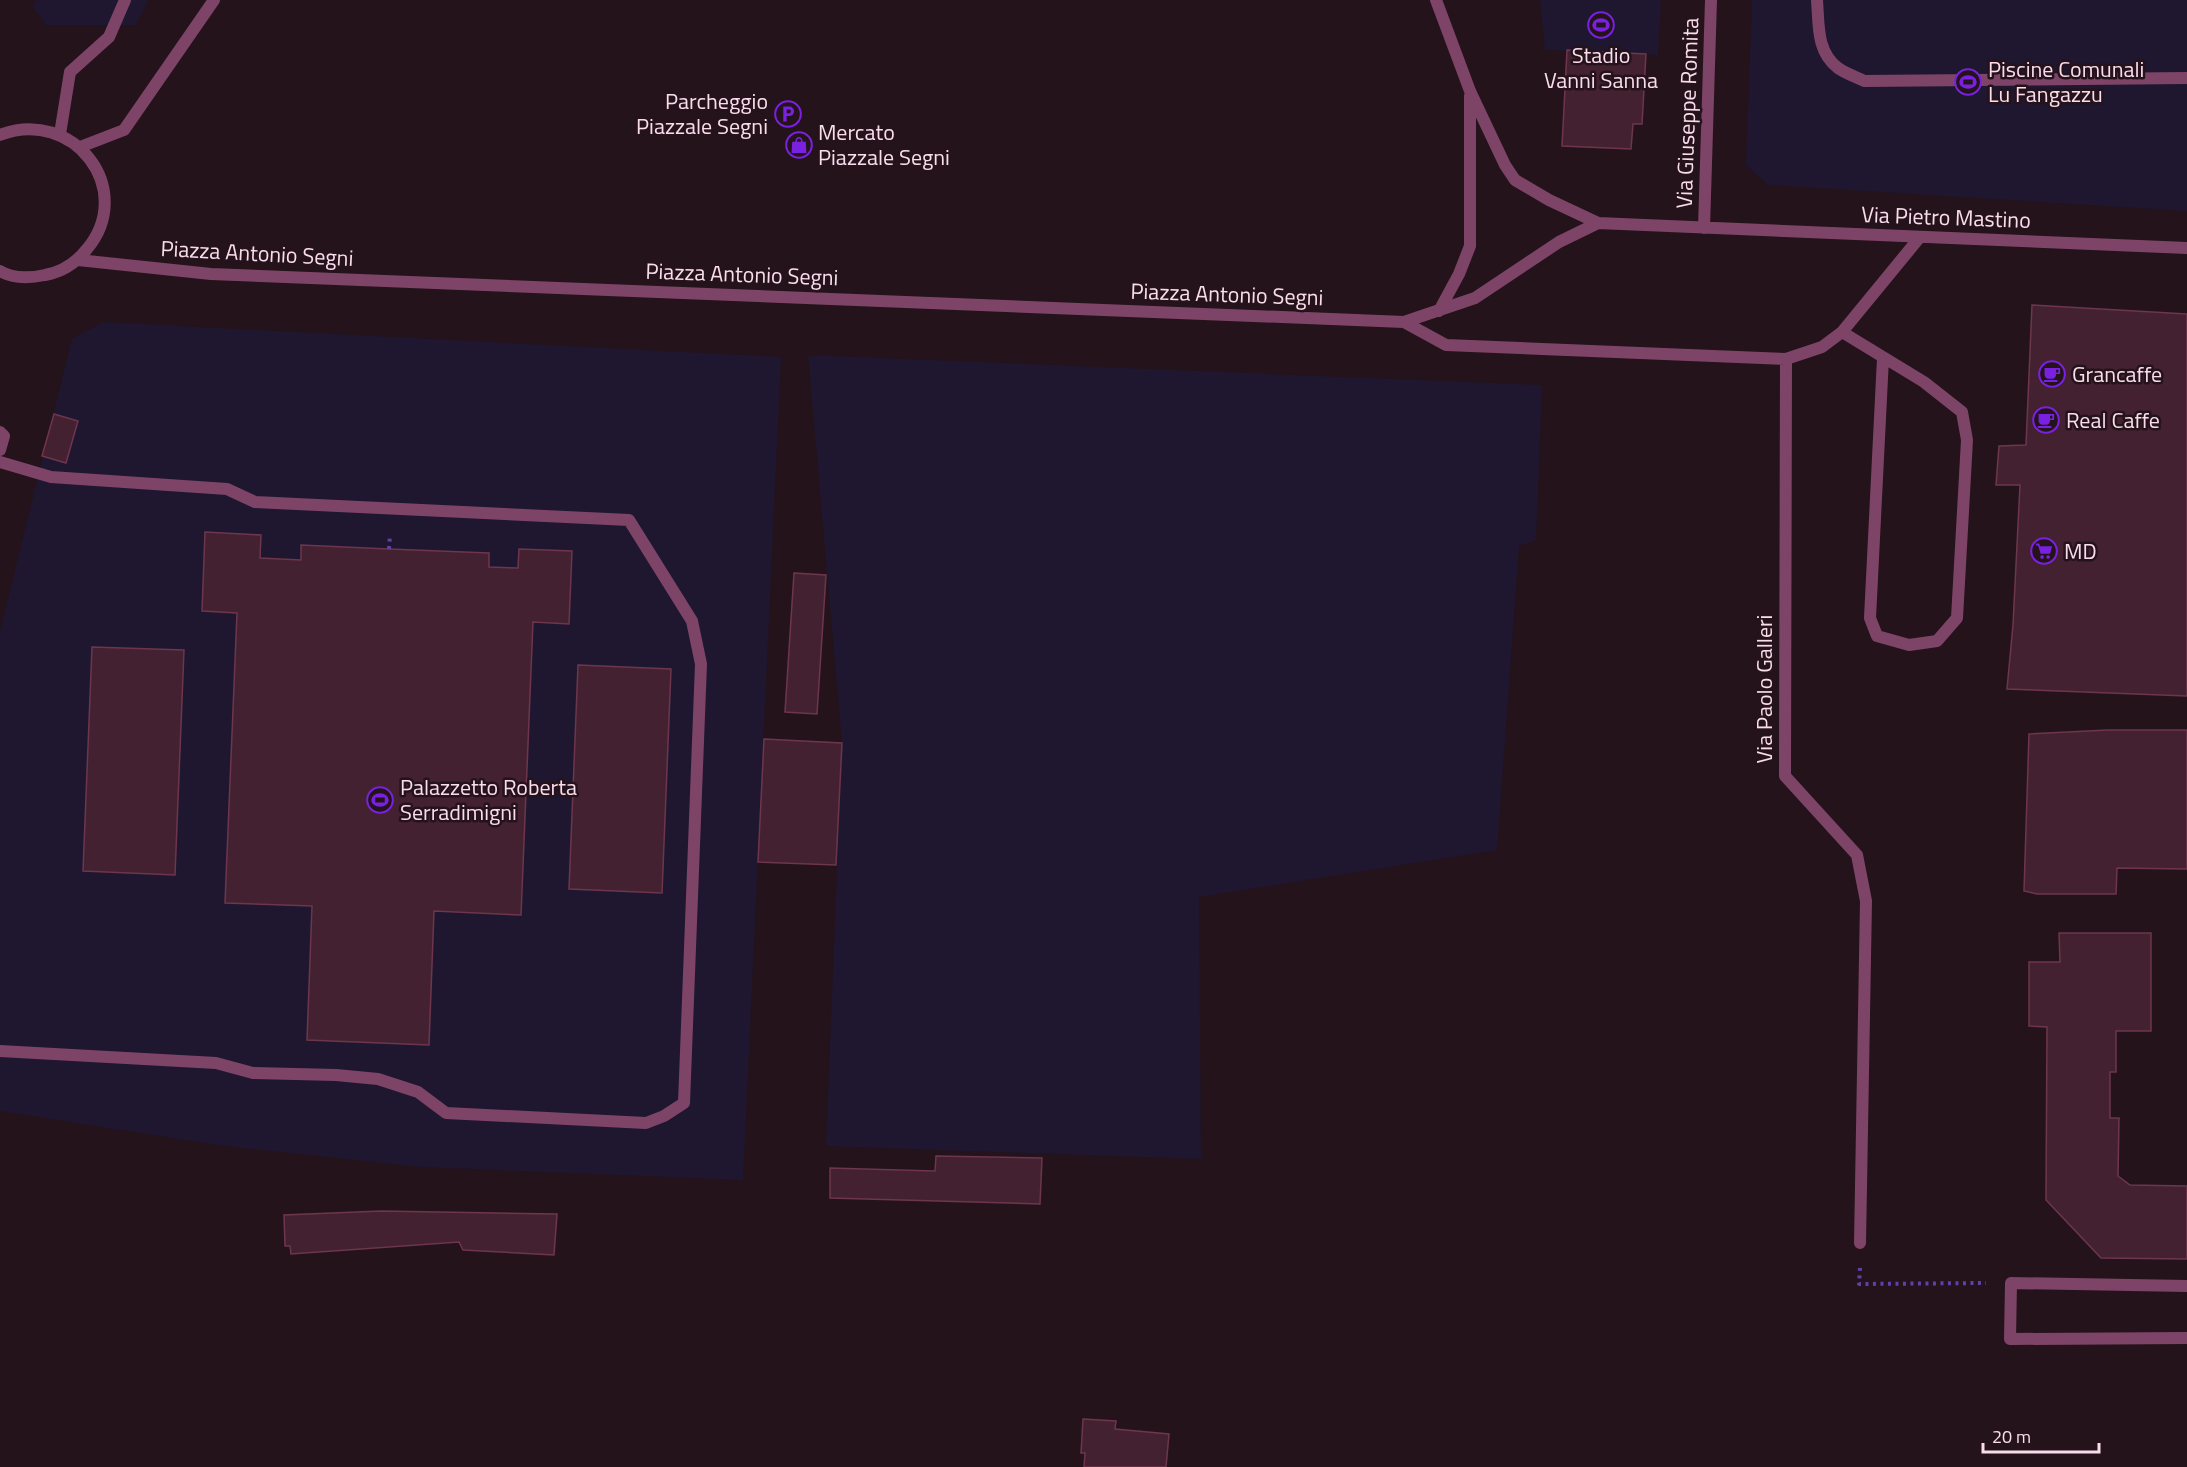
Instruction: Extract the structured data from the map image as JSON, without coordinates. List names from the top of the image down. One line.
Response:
{"streets":{"street":["Via Giuseppe Romita","Via Pietro Mastino","Piazza Antonio Segni","Via Paolo Galleri"]},"crossings":[["Via Giuseppe Romita","Via Pietro Mastino"],["Via Giuseppe Romita","Piazza Antonio Segni"],["Via Pietro Mastino","Piazza Antonio Segni"],["Piazza Antonio Segni","Via Paolo Galleri"]],"places":{"sports":["Stadio Vanni Sanna","Piscine Comunali Lu Fangazzu","Palazzetto Roberta Serradimigni"],"parking":["Parcheggio Piazzale Segni"],"shop":["Mercato Piazzale Segni"],"cafe":["Grancaffe","Real Caffe"],"supermarket":["MD"]},"scale_bar":"20 m"}
